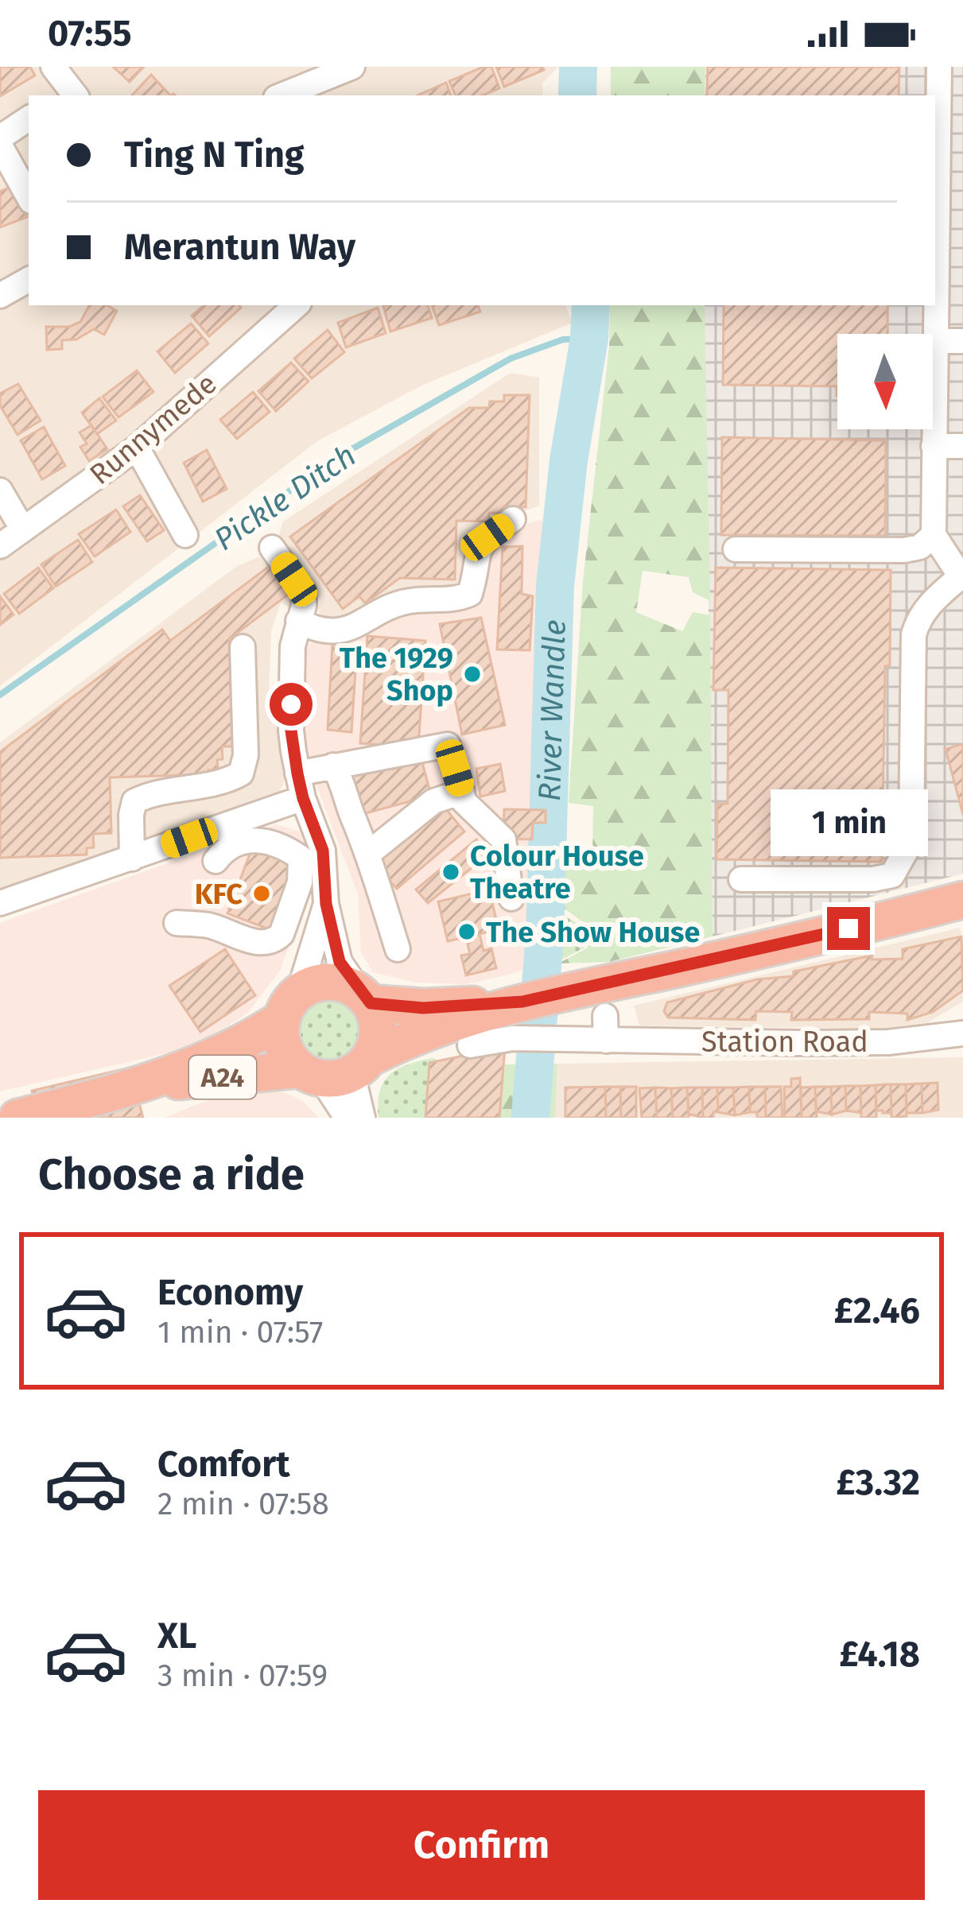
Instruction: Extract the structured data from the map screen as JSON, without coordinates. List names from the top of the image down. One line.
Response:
{"streets":{"highway":["A24"],"street":["Runnymede","Station Road"]},"water":["Pickle Ditch","River Wandle"],"places":["The 1929 Shop","Colour House Theatre","KFC","The Show House"],"north":"bottom","page":{"status":"07:55","banner":["Ting N Ting","Merantun Way"],"bubble":"1 min","heading":"Choose a ride","list":[{"name":"Economy","note":"1 min · 07:57","value":"£2.46"},{"name":"Comfort","note":"2 min · 07:58","value":"£3.32"},{"name":"XL","note":"3 min · 07:59","value":"£4.18"}],"buttons":"Confirm"}}
